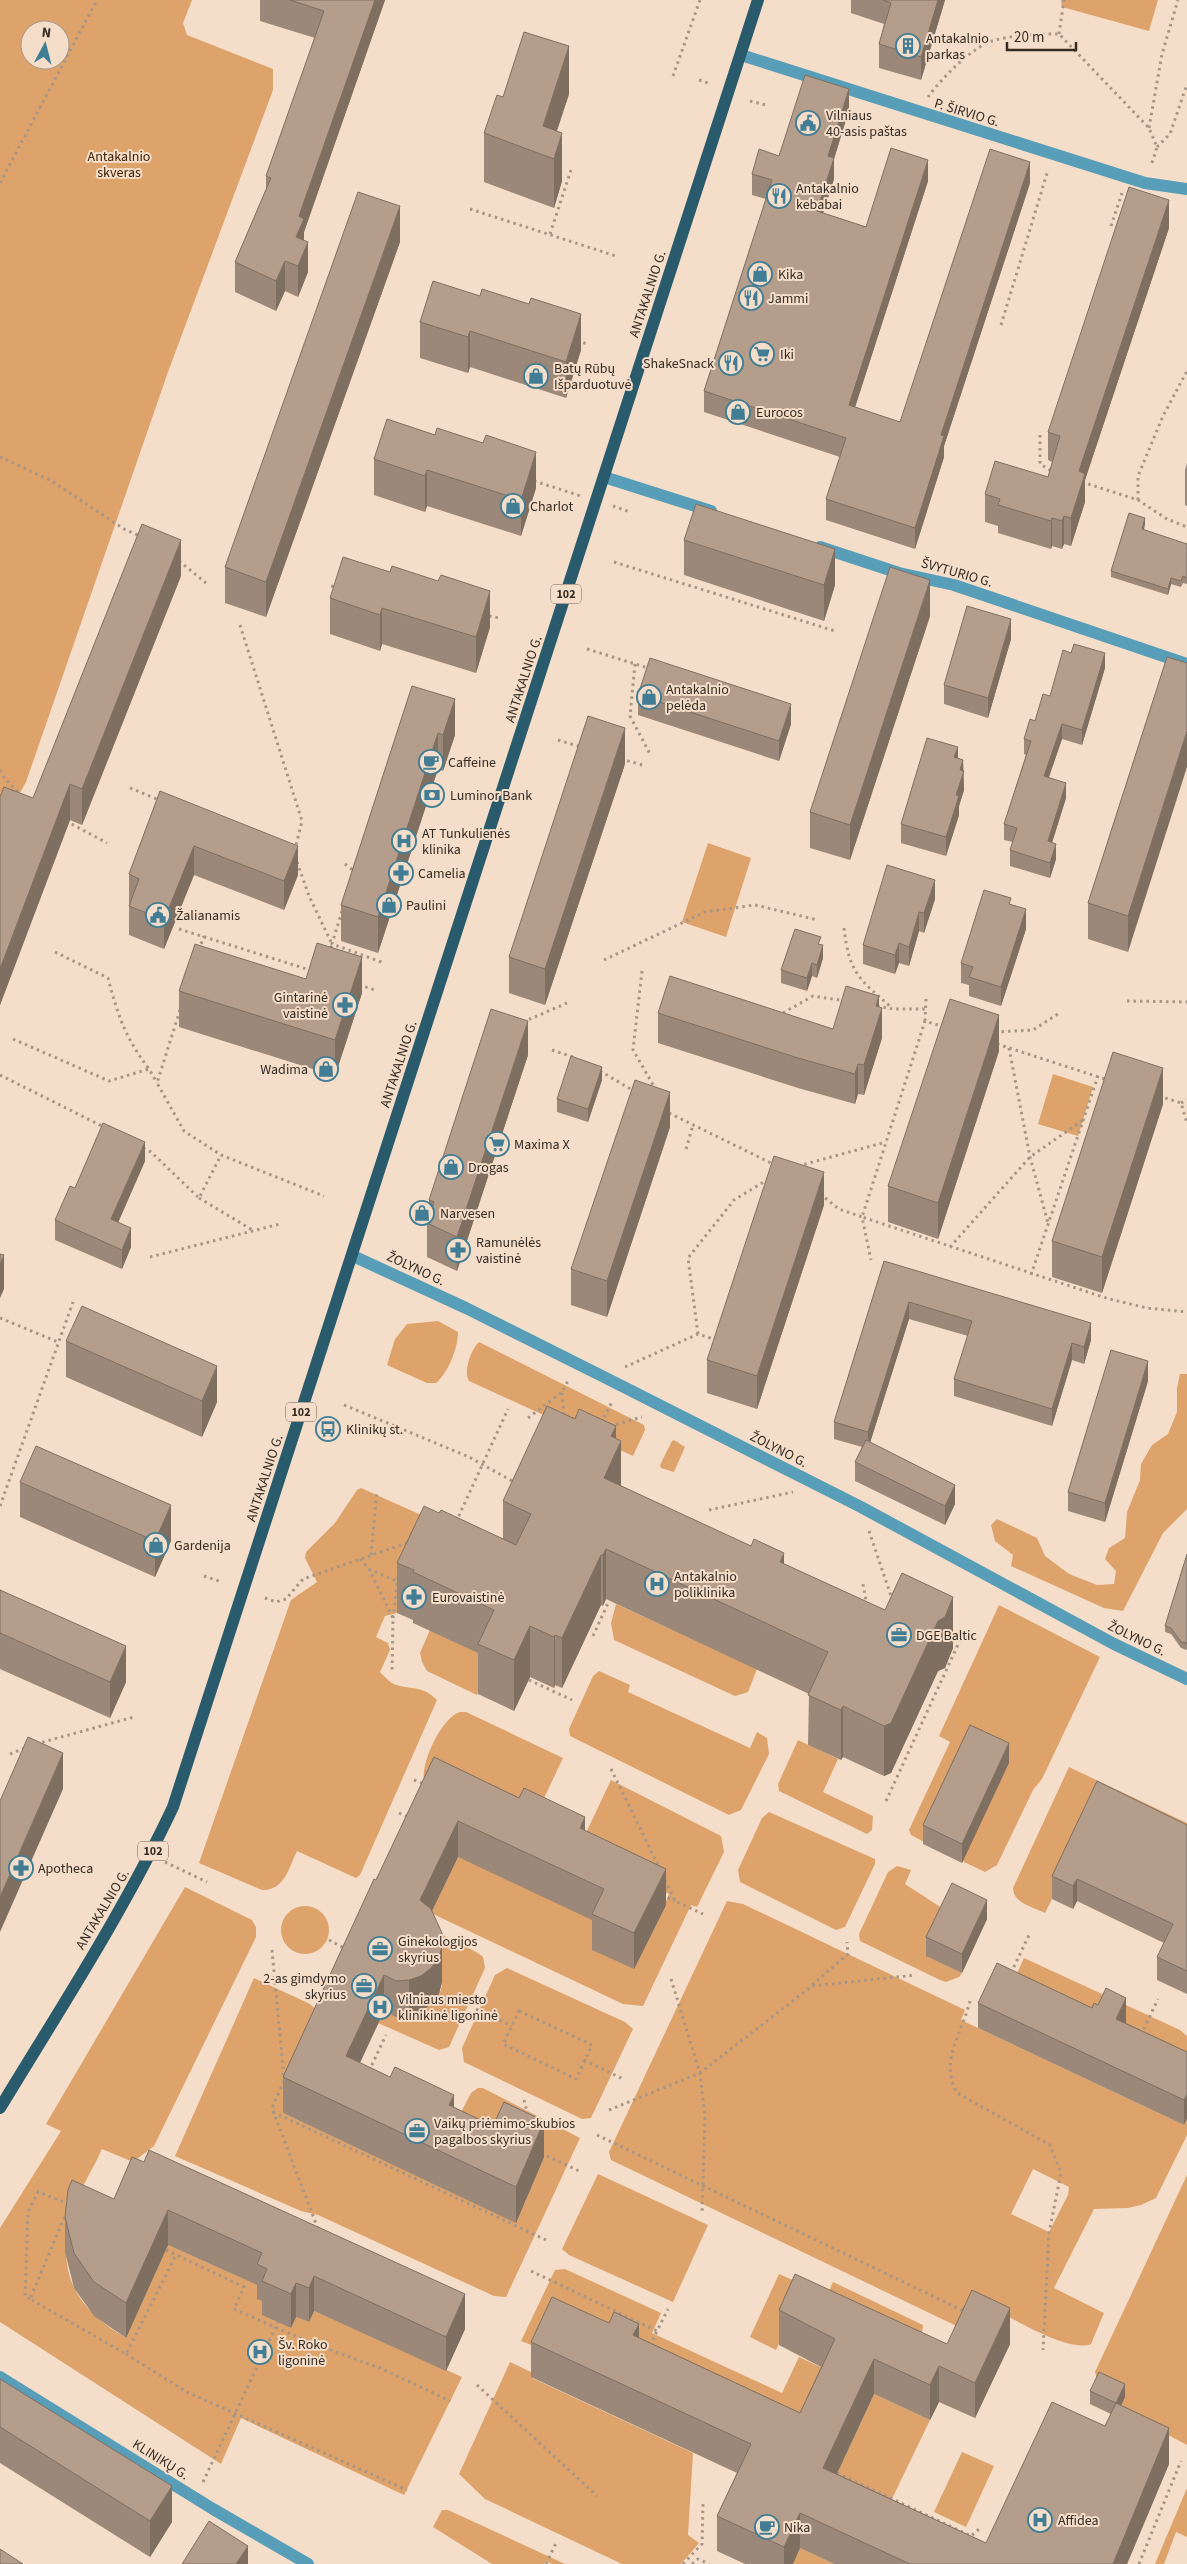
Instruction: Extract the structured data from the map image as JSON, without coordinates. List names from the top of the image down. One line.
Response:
{"streets":{"main road":["ANTAKALNIO G.","102"],"street":["P. ŠIRVIO G.","ŠVYTURIO G.","ŽOLYNO G.","KLINIKŲ G."]},"crossings":[["P. ŠIRVIO G.","ANTAKALNIO G."],["ANTAKALNIO G.","ŽOLYNO G."]],"parks":["Antakalnio skveras"],"places":{"building":["Antakalnio parkas"],"public building":["Vilniaus 40-asis paštas","Žalianamis"],"restaurant":["Antakalnio kebabai","Jammi","ShakeSnack"],"shop":["Kika","Batų Rūbų Išparduotuvė","Eurocos","Charlot","Antakalnio pelėda","Paulini","Wadima","Drogas","Narvesen","Gardenija"],"supermarket":["Iki","Maxima X"],"cafe":["Caffeine","Nika"],"bank":["Luminor Bank"],"hospital":["AT Tunkulienės klinika","Antakalnio poliklinika","Vilniaus miesto klinikinė ligoninė","Šv. Roko ligoninė","Affidea"],"pharmacy":["Camelia","Gintarinė vaistinė","Ramunėlės vaistinė","Eurovaistinė","Apotheca"],"bus stop":["Klinikų st."],"office":["DGE Baltic","Ginekologijos skyrius","2-as gimdymo skyrius","Vaikų priėmimo-skubios pagalbos skyrius"]},"scale_bar":"20 m","north":"top"}
